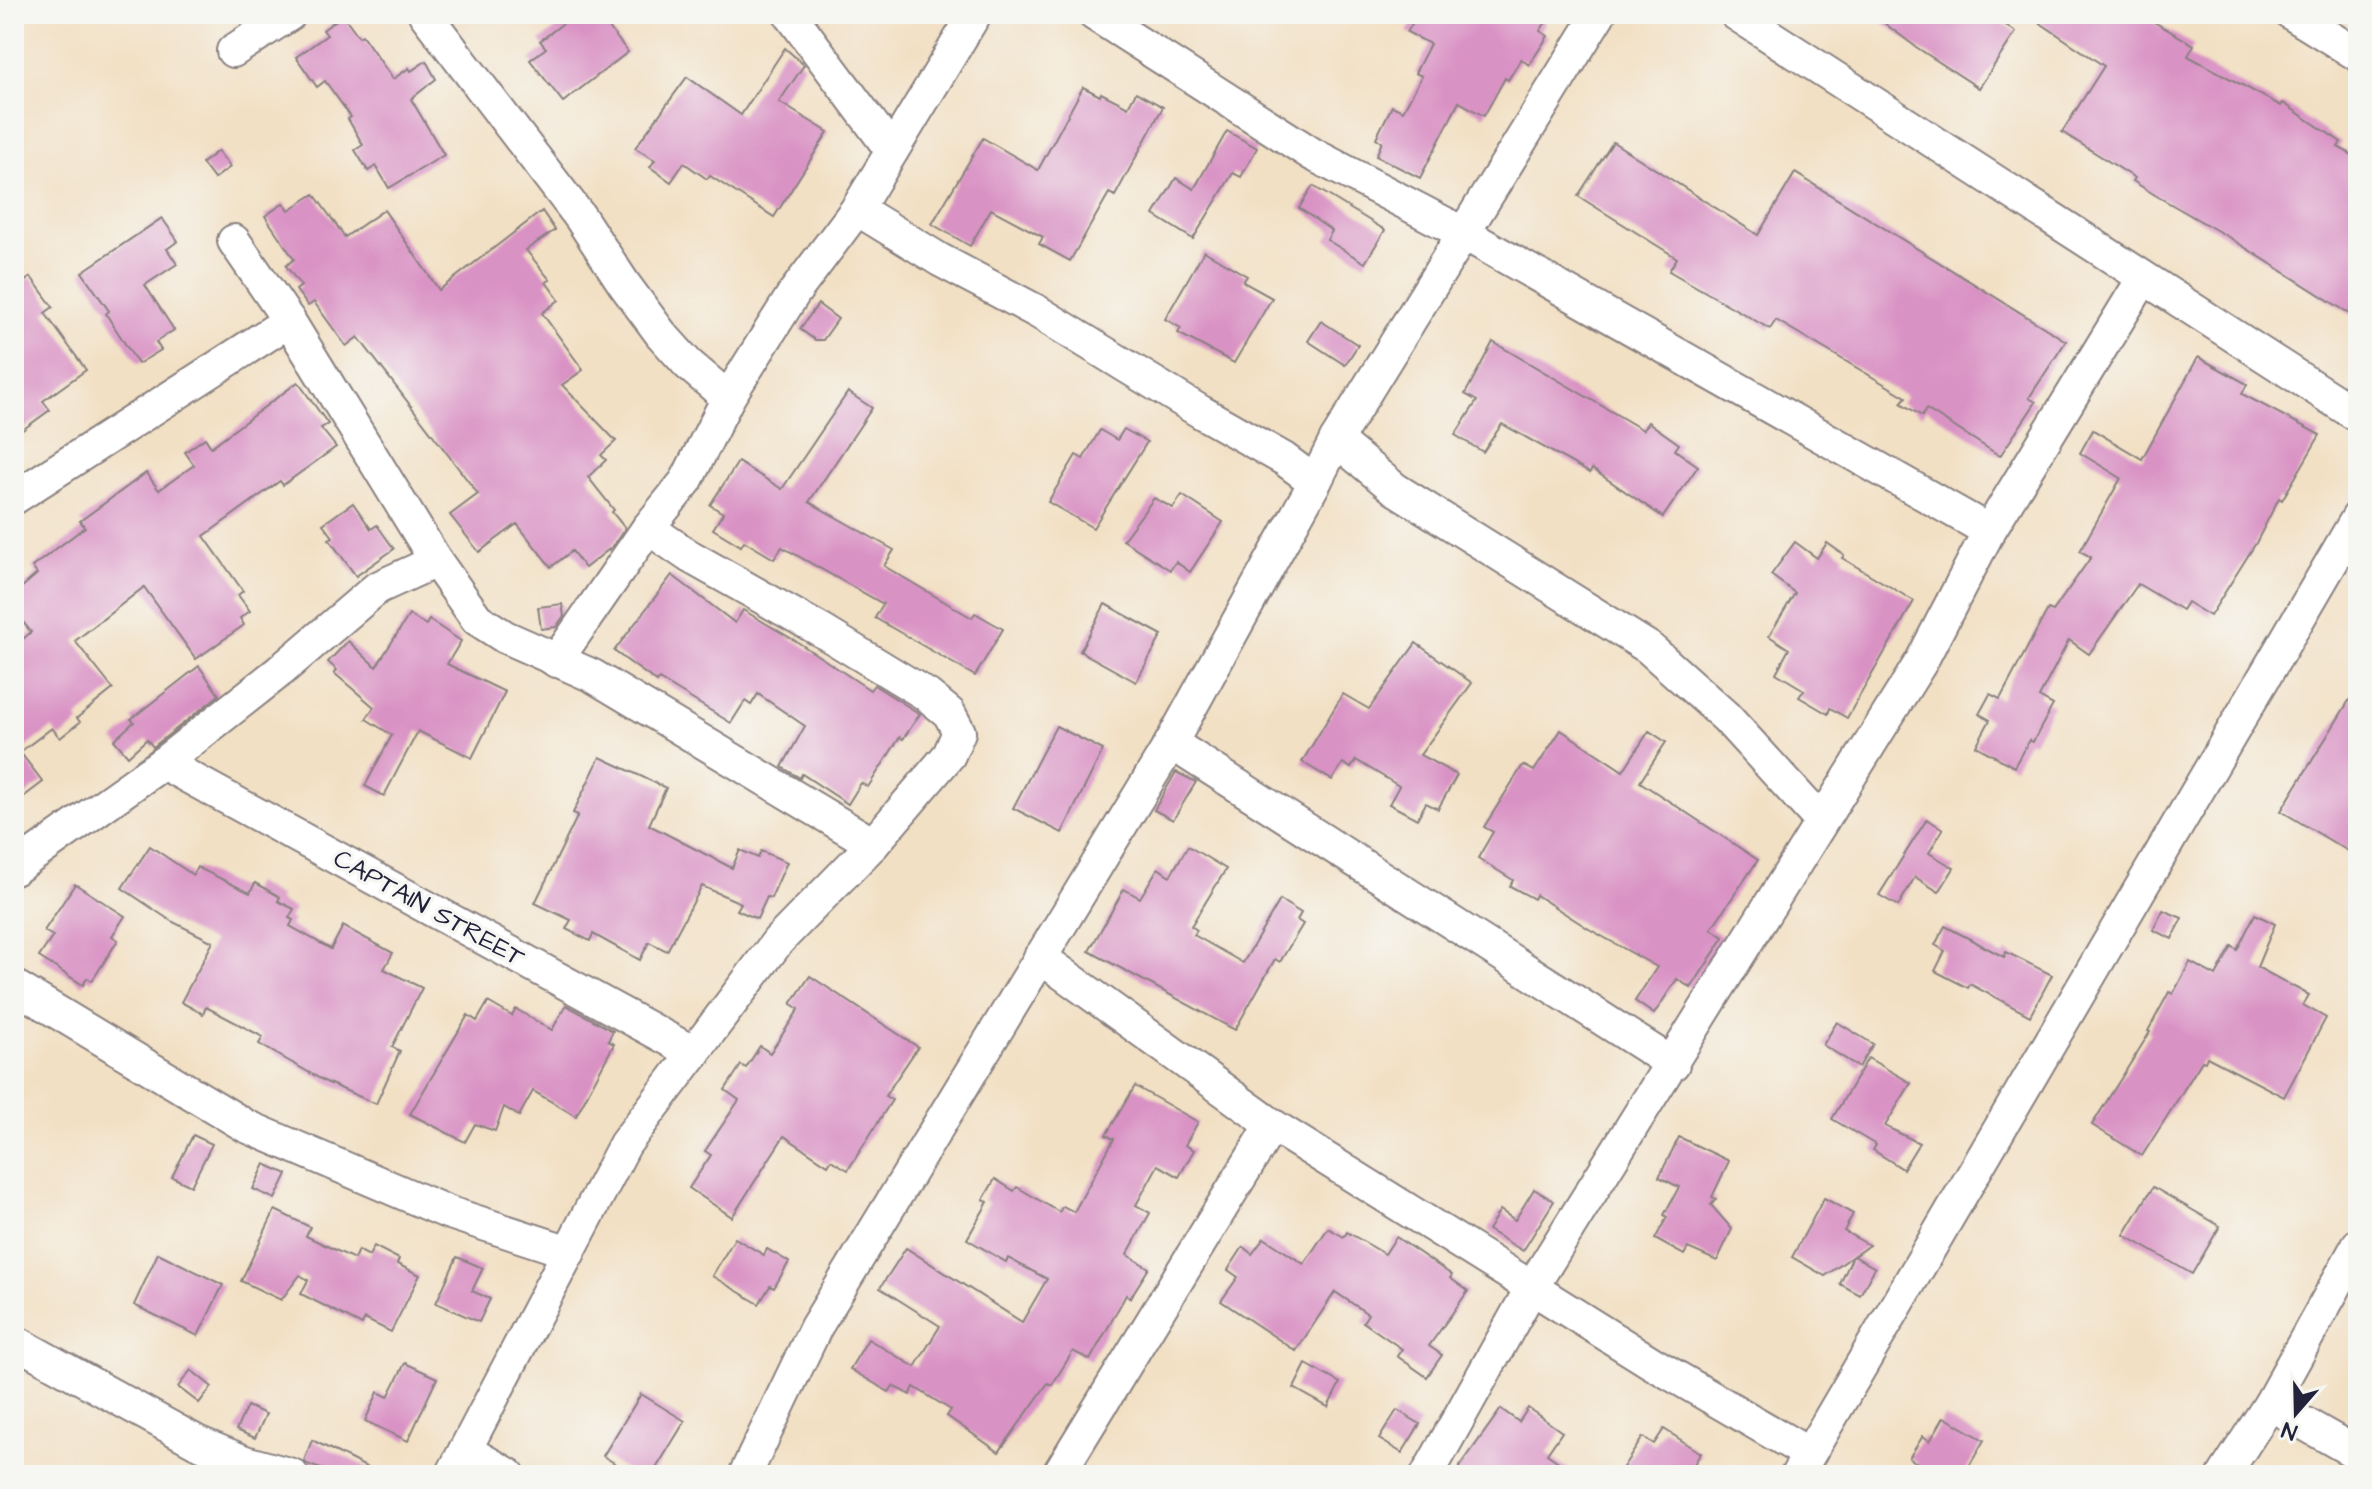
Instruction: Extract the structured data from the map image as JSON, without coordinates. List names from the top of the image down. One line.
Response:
{"streets":{"street":["CAPTAIN STREET"]},"north":"bottom"}
